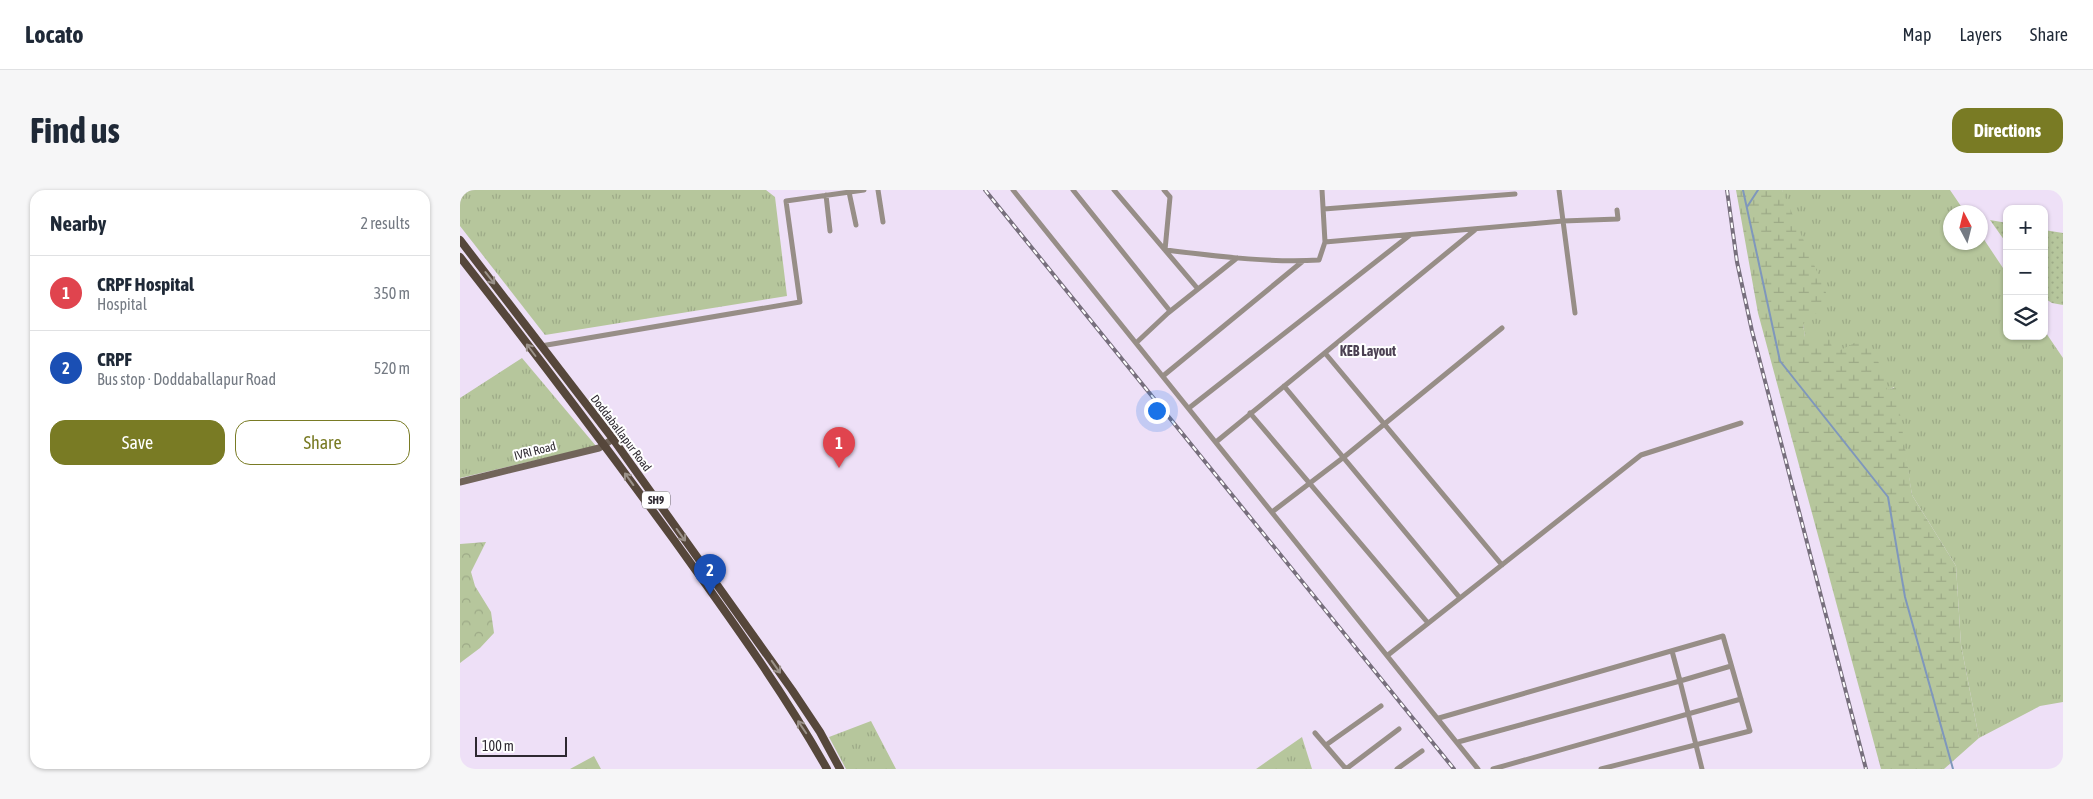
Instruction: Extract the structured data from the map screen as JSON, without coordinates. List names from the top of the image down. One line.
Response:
{"streets":{"main road":["Doddaballapur Road","IVRI Road","SH9"]},"crossings":[["Doddaballapur Road","IVRI Road"]],"districts":["KEB Layout"],"scale_bar":"100 m","north":"top","page":{"header":"Locato","nav":["Map","Layers","Share"],"buttons":["Directions",["Save","Share"]],"title":"Find us","heading":["Nearby","2 results"],"map_buttons":["+","−"],"list":[{"mark":"1","name":"CRPF Hospital","note":"Hospital","value":"350 m"},{"mark":"2","name":"CRPF","note":"Bus stop · Doddaballapur Road","value":"520 m"}],"pins":["1","2"],"scale":"100 m"}}
